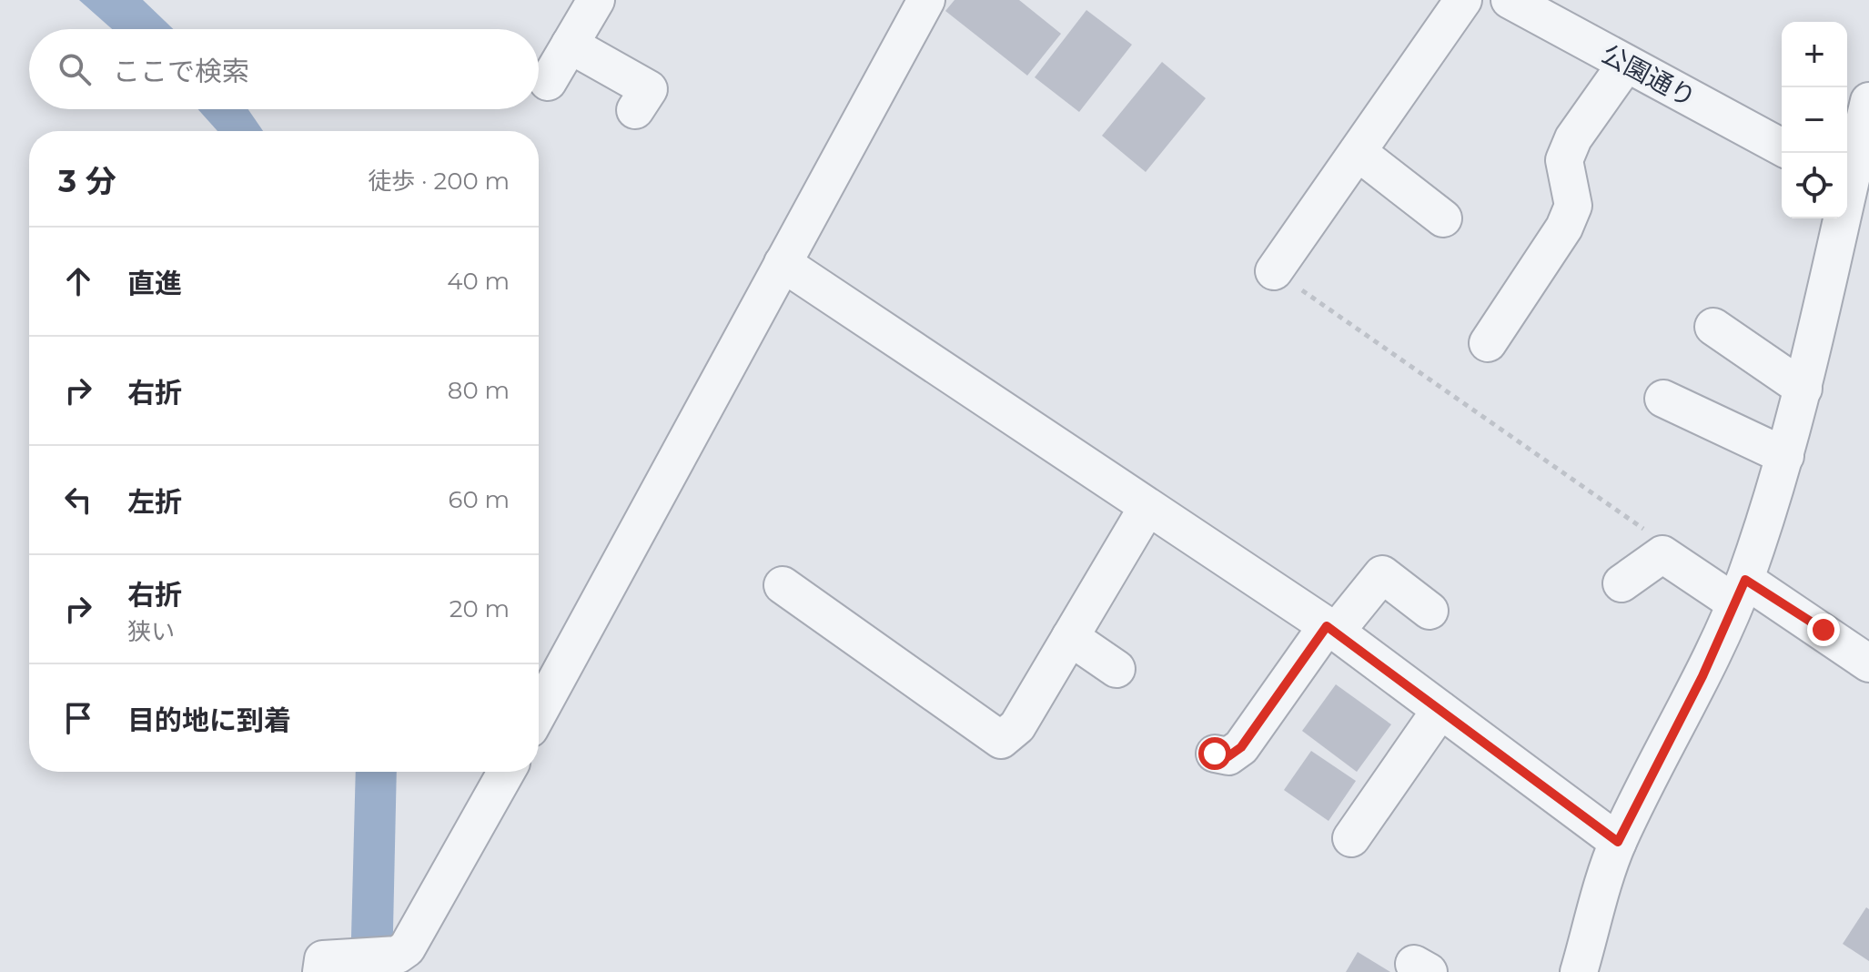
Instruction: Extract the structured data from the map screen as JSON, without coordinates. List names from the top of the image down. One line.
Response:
{"streets":{"street":["公園通り"]},"page":{"map_buttons":["+","−"],"search":"ここで検索","heading":["3 分","徒歩 · 200 m"],"list":[["直進","40 m"],["右折","80 m"],["左折","60 m"],["右折","狭い","20 m"],"目的地に到着"]}}
